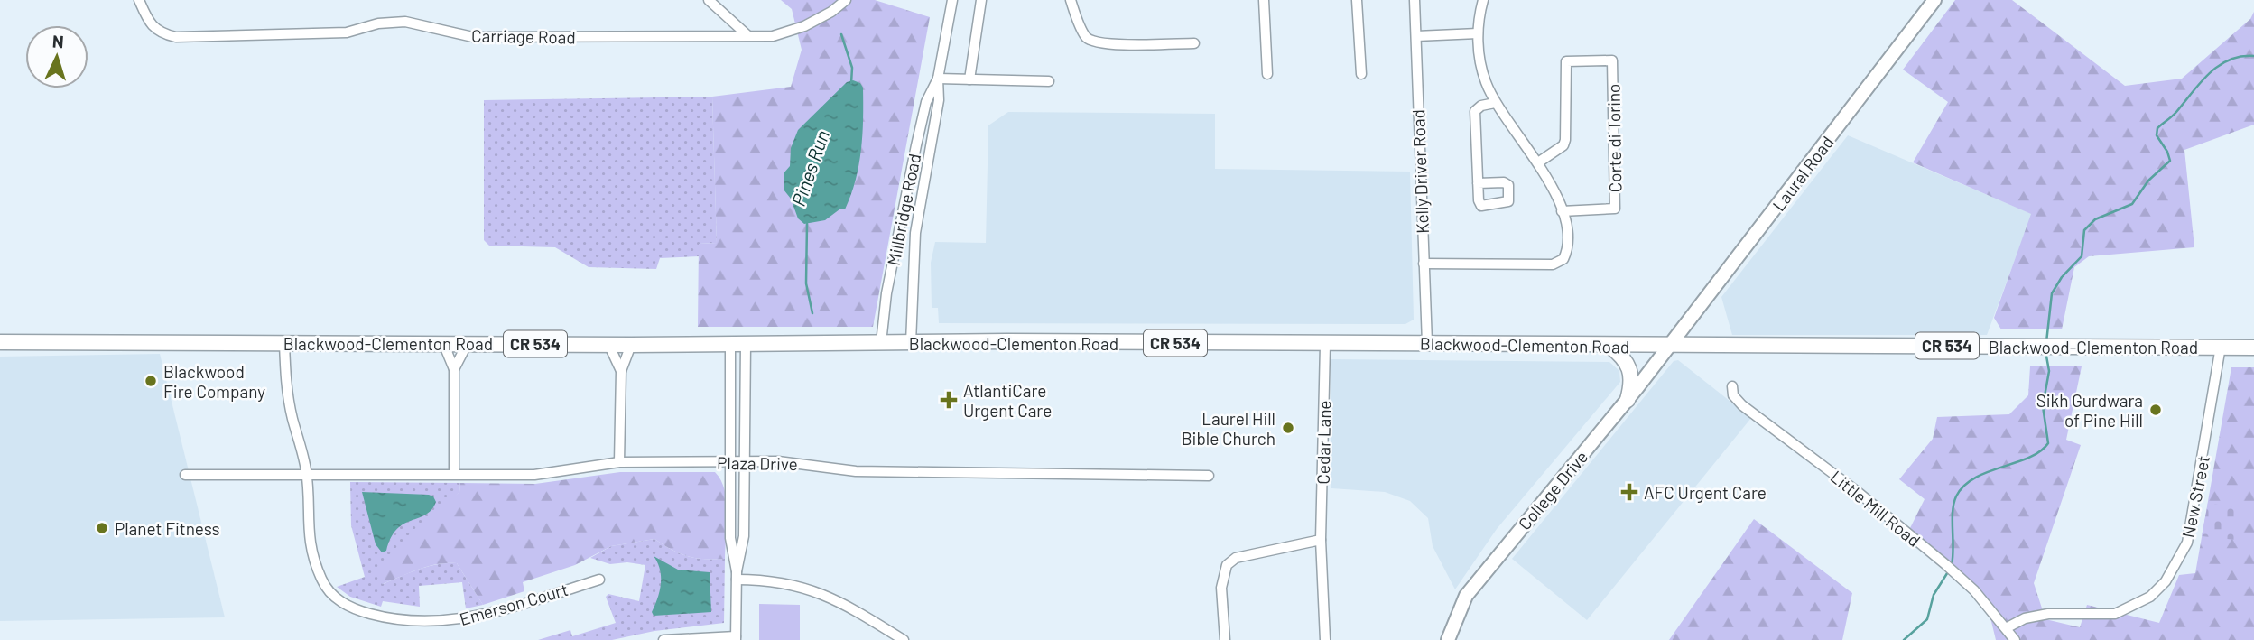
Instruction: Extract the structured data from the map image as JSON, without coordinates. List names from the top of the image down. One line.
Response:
{"streets":{"main road":["Laurel Road","Blackwood-Clementon Road","CR 534","College Drive"],"street":["Carriage Road","Corte di Torino","Kelly Driver Road","Millbridge Road","Cedar Lane","Plaza Drive","New Street","Little Mill Road","Emerson Court"]},"crossings":[["Kelly Driver Road","Blackwood-Clementon Road"],["Laurel Road","Blackwood-Clementon Road"],["Laurel Road","College Drive"],["Millbridge Road","Blackwood-Clementon Road"],["Blackwood-Clementon Road","Cedar Lane"],["Blackwood-Clementon Road","College Drive"],["Blackwood-Clementon Road","New Street"],["Blackwood-Clementon Road","Emerson Court"],["Plaza Drive","Emerson Court"],["New Street","Little Mill Road"]],"water":["Pines Run"],"places":{"other":["Blackwood Fire Company","Sikh Gurdwara of Pine Hill","Laurel Hill Bible Church","Planet Fitness"],"health":["AtlantiCare Urgent Care","AFC Urgent Care"]},"north":"top"}
